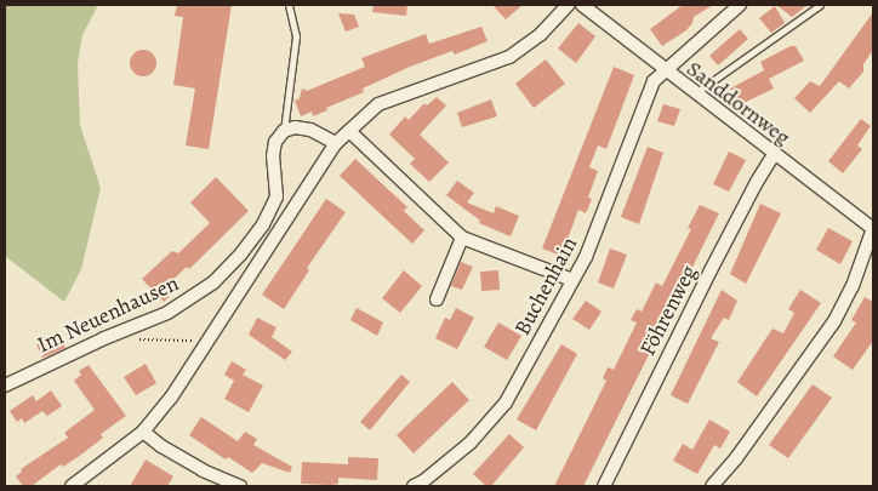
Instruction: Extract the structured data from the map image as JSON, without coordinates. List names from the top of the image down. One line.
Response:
{"streets":{"street":["Sanddornweg","Buchenhain","Föhrenweg","Im Neuenhausen"]},"crossings":[["Sanddornweg","Buchenhain"],["Sanddornweg","Föhrenweg"]]}
